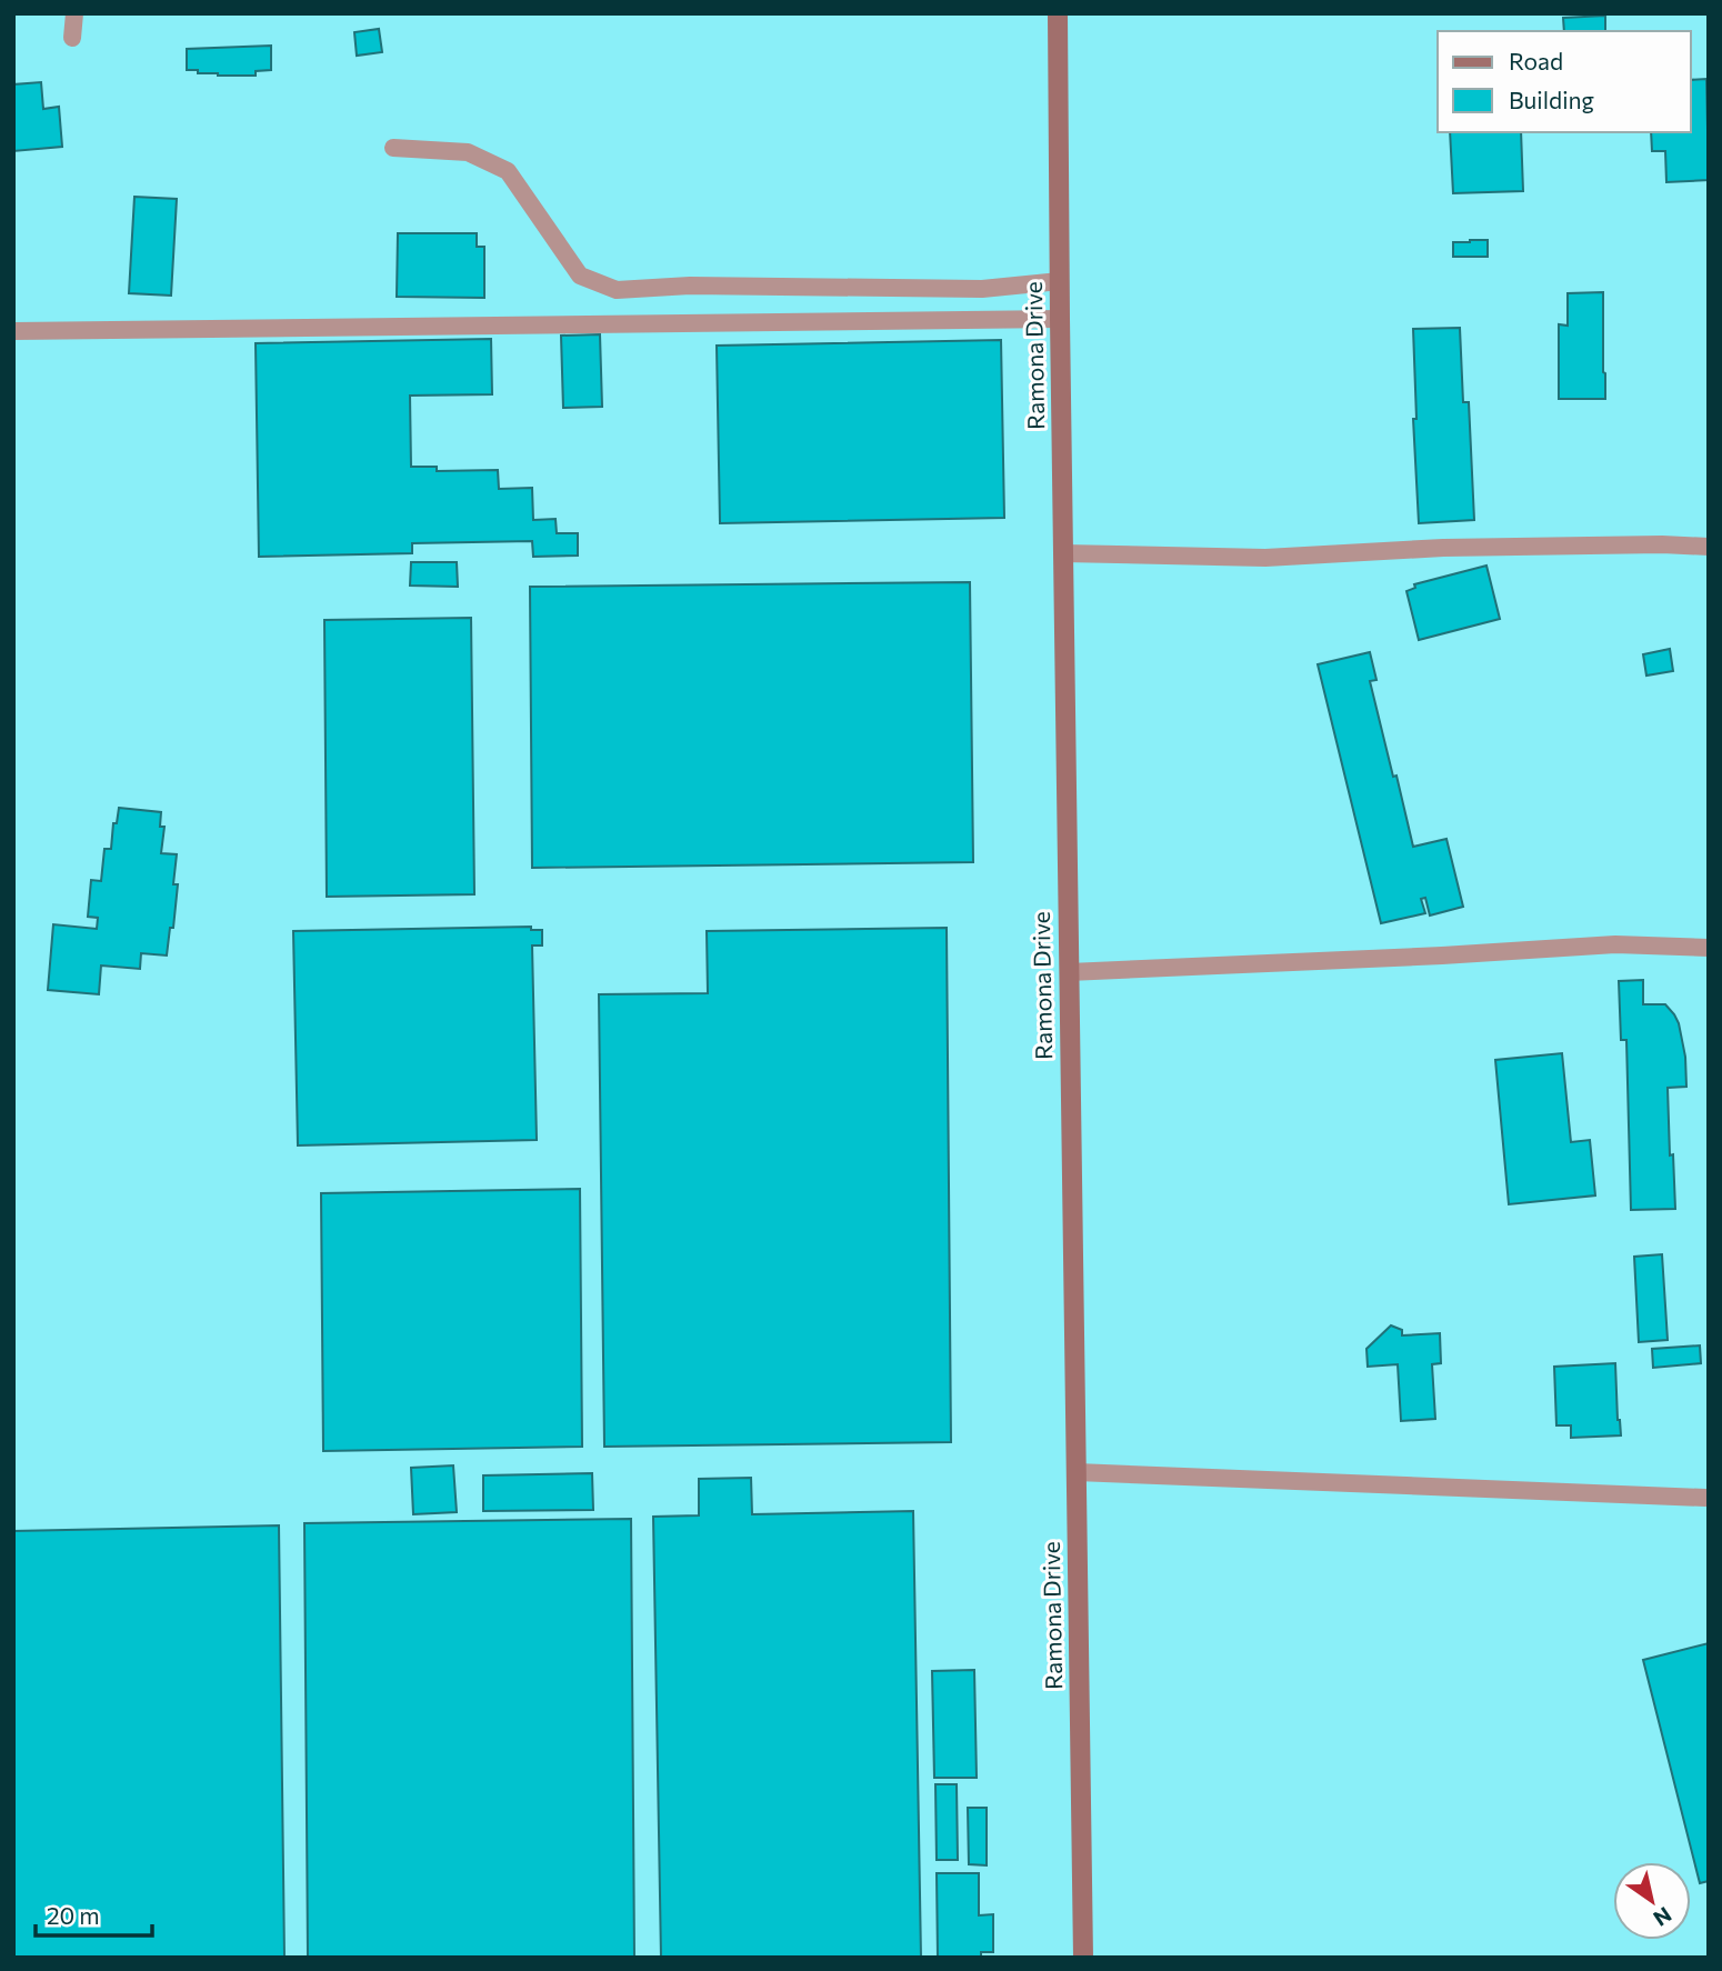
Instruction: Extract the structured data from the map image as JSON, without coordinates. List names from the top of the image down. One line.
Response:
{"streets":{"street":["Ramona Drive"]},"legend":["Road","Building"],"scale_bar":"20 m","north":"bottom right"}
